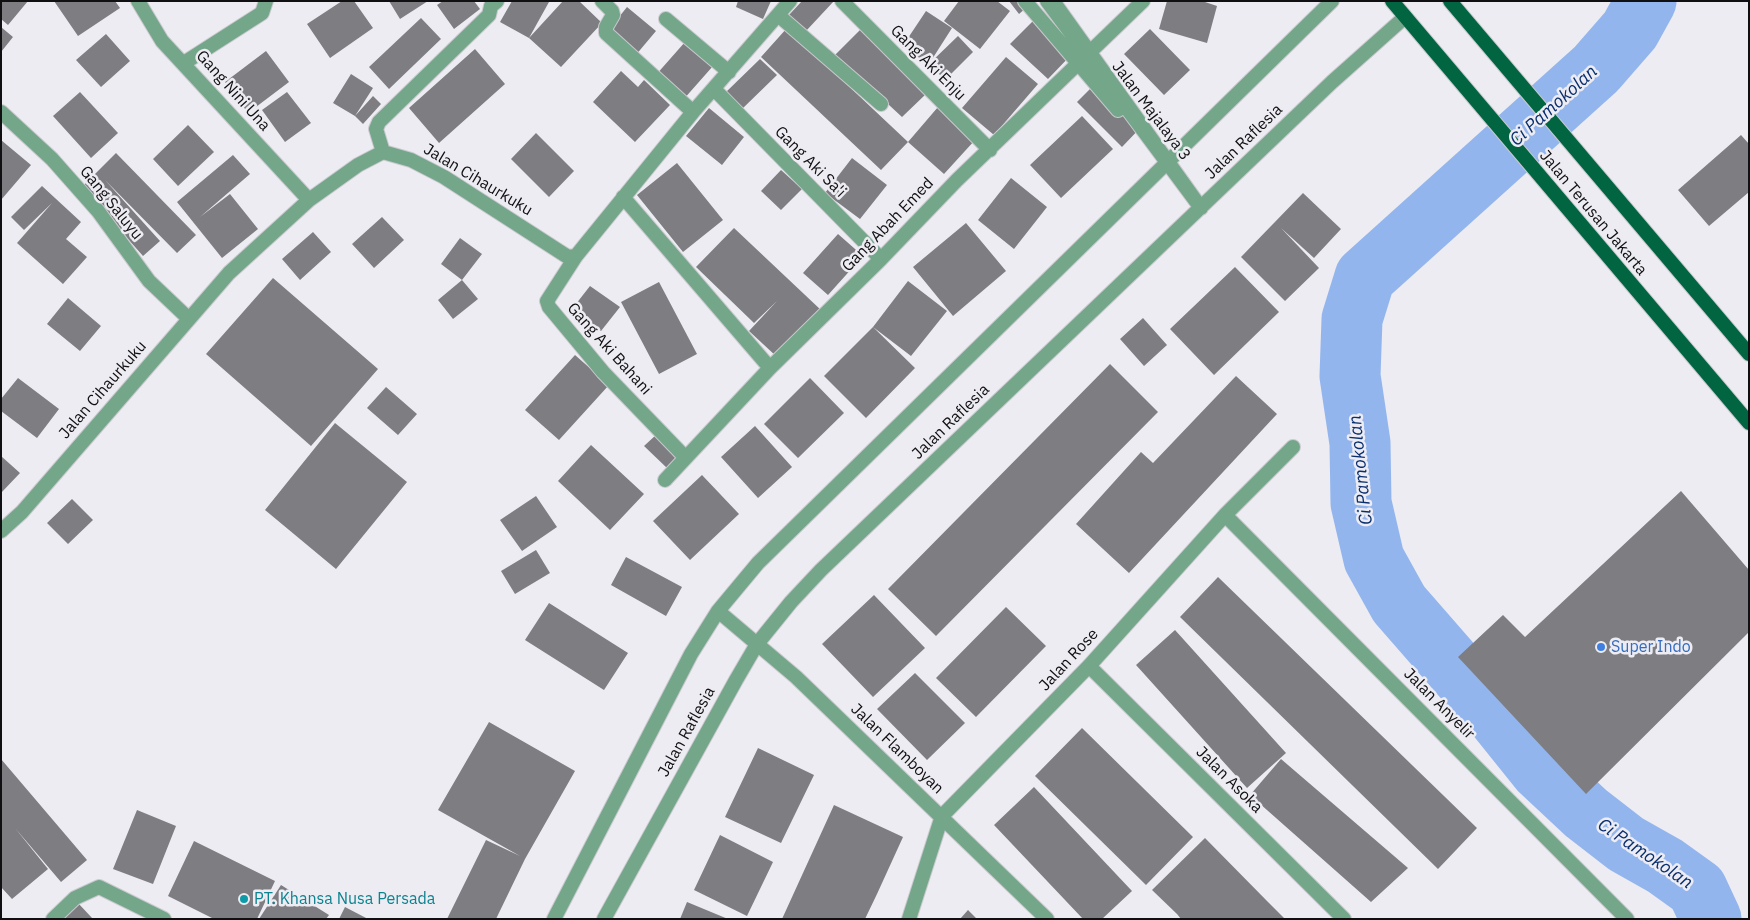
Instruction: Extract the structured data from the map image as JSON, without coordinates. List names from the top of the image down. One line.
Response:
{"streets":{"main road":["Jalan Terusan Jakarta"],"street":["Gang Aki Enju","Gang Nini Una","Jalan Majalaya 3","Jalan Raflesia","Gang Aki Sa'i","Jalan Cihaurkuku","Gang Saluyu","Gang Abah Emed","Gang Aki Bahani","Jalan Rose","Jalan Anyelir","Jalan Flamboyan","Jalan Asoka"]},"crossings":[["Gang Aki Enju","Gang Abah Emed"],["Gang Nini Una","Jalan Cihaurkuku"],["Jalan Majalaya 3","Jalan Raflesia"],["Jalan Raflesia","Jalan Terusan Jakarta"],["Jalan Raflesia","Jalan Flamboyan"],["Gang Aki Sa'i","Gang Abah Emed"],["Jalan Cihaurkuku","Gang Saluyu"],["Jalan Cihaurkuku","Gang Aki Bahani"],["Gang Abah Emed","Gang Aki Bahani"],["Jalan Rose","Jalan Anyelir"],["Jalan Rose","Jalan Flamboyan"],["Jalan Rose","Jalan Asoka"]],"water":["Ci Pamokolan"],"places":["Super Indo","PT. Khansa Nusa Persada"]}
